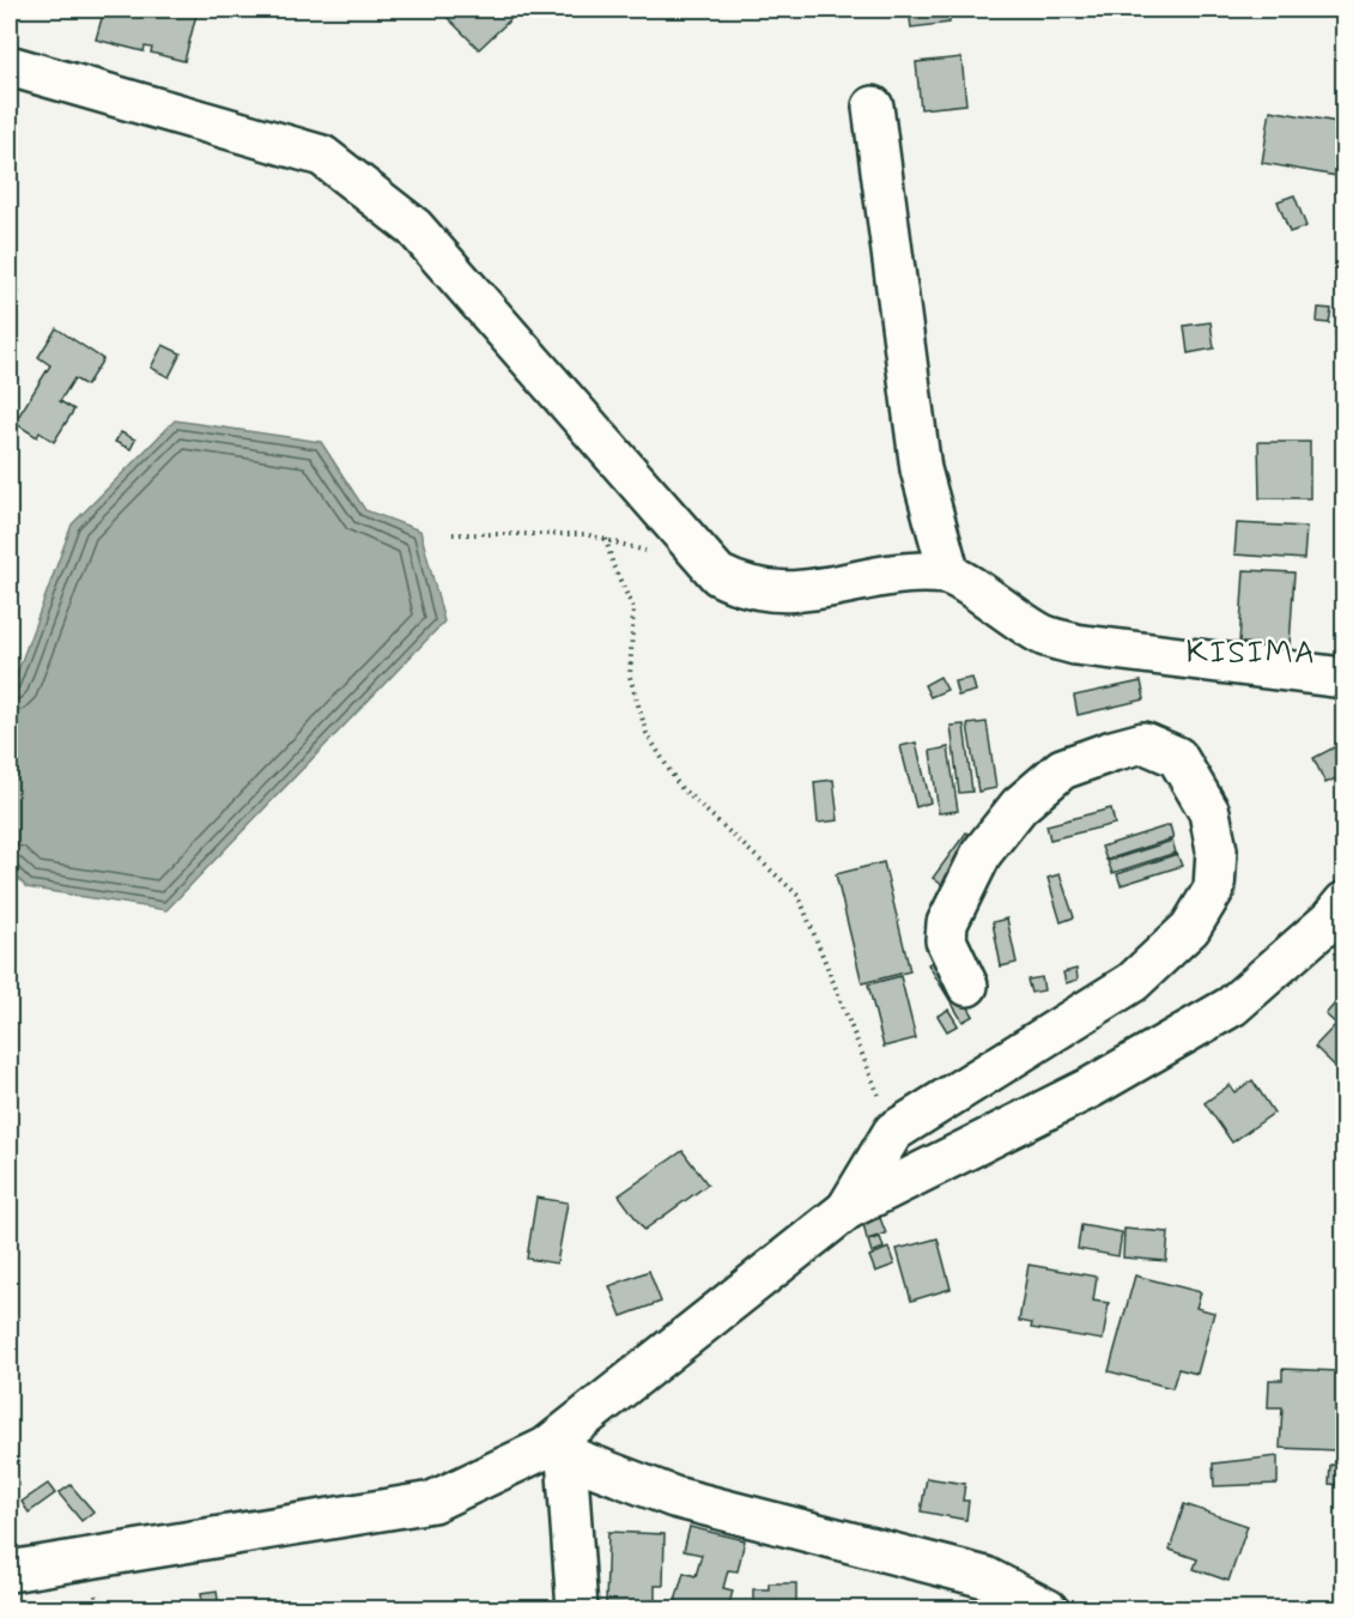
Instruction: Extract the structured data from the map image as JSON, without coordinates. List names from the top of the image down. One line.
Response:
{"districts":["KISIMA"]}
